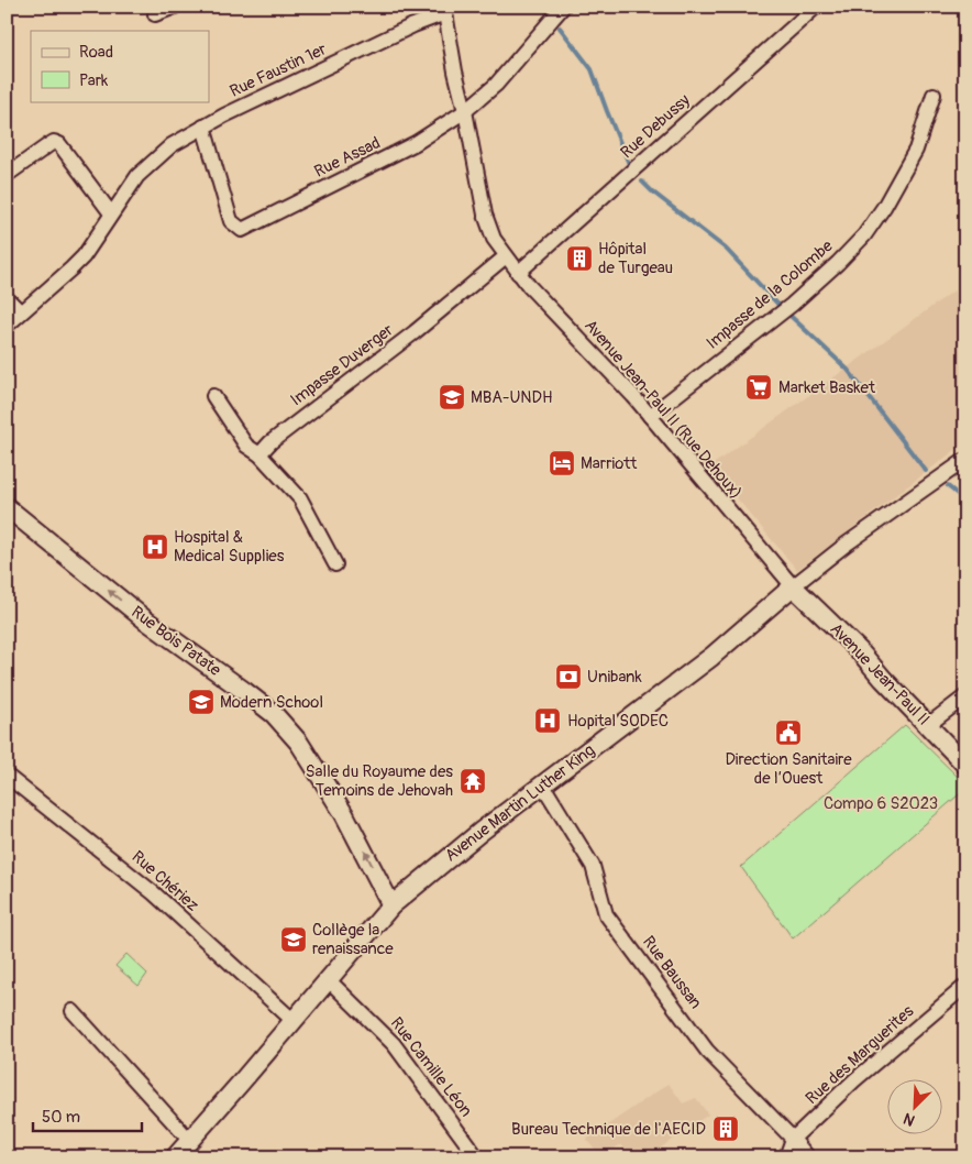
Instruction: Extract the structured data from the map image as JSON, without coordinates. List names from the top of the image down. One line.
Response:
{"streets":{"street":["Rue Faustin 1er","Rue Debussy","Rue Assad","Impasse de la Colombe","Impasse Duverger","Avenue Jean-Paul II (Rue Dehoux)","Rue Bois Patate","Avenue Jean-Paul II","Avenue Martin Luther King","Rue Chériez","Rue Baussan","Rue des Marguerites","Rue Camille Léon"]},"crossings":[["Rue Faustin 1er","Rue Assad"],["Rue Faustin 1er","Avenue Jean-Paul II (Rue Dehoux)"],["Rue Debussy","Avenue Jean-Paul II (Rue Dehoux)"],["Rue Assad","Avenue Jean-Paul II (Rue Dehoux)"],["Impasse de la Colombe","Avenue Jean-Paul II (Rue Dehoux)"],["Impasse Duverger","Avenue Jean-Paul II (Rue Dehoux)"],["Avenue Jean-Paul II (Rue Dehoux)","Avenue Jean-Paul II"],["Avenue Jean-Paul II (Rue Dehoux)","Avenue Martin Luther King"],["Rue Bois Patate","Avenue Martin Luther King"],["Avenue Jean-Paul II","Avenue Martin Luther King"],["Avenue Martin Luther King","Rue Chériez"],["Avenue Martin Luther King","Rue Baussan"],["Avenue Martin Luther King","Rue Camille Léon"],["Rue Baussan","Rue des Marguerites"]],"one_way":["Rue Bois Patate"],"parks":["Compo 6 S2023"],"places":{"building":["Hôpital de Turgeau","Bureau Technique de l'AECID"],"supermarket":["Market Basket"],"school or university":["MBA-UNDH","Modern School","Collège la renaissance"],"hotel":["Marriott"],"hospital":["Hospital & Medical Supplies","Hopital SODEC"],"bank":["Unibank"],"public building":["Direction Sanitaire de l’Ouest"],"temple":["Salle du Royaume des Temoins de Jehovah"]},"legend":["Road","Park"],"scale_bar":"50 m","north":"bottom left"}
